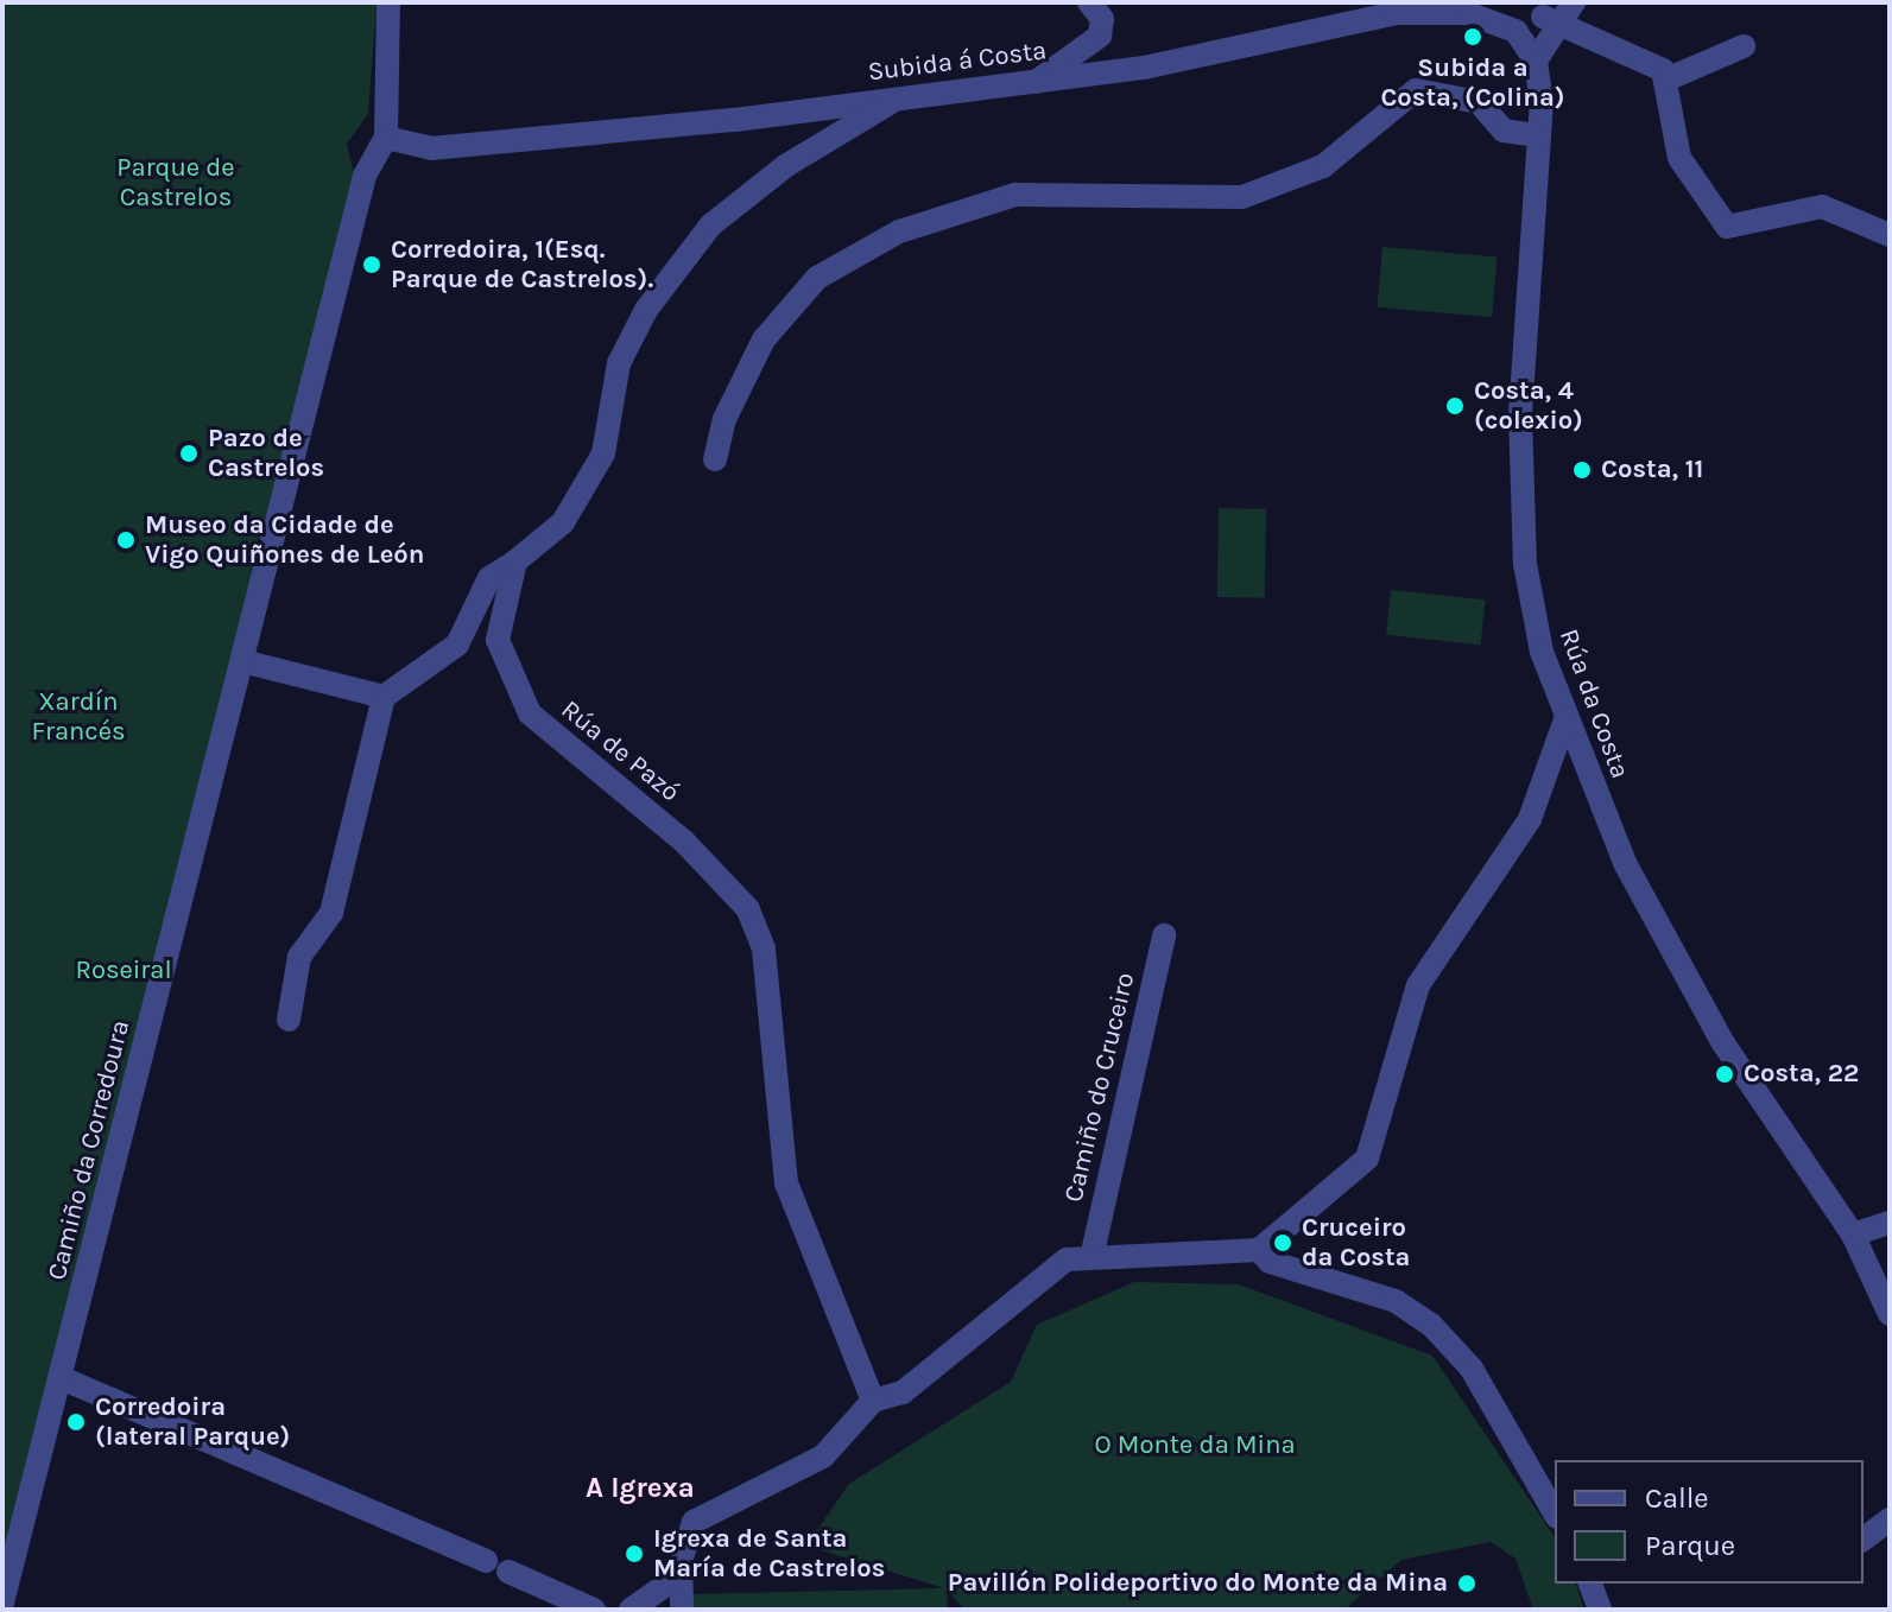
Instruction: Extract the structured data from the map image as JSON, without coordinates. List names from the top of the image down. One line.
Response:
{"streets":{"street":["Subida á Costa","Rúa da Costa","Rúa de Pazó","Camiño do Cruceiro","Camiño da Corredoura"]},"crossings":[["Subida á Costa","Rúa da Costa"],["Subida á Costa","Camiño da Corredoura"]],"districts":["A Igrexa"],"parks":["Parque de Castrelos","Xardín Francés","Roseiral","O Monte da Mina"],"places":["Subida a Costa, (Colina)","Corredoira, 1(Esq. Parque de Castrelos).","Costa, 4 (colexio)","Pazo de Castrelos","Costa, 11","Museo da Cidade de Vigo Quiñones de León","Costa, 22","Cruceiro da Costa","Corredoira (lateral Parque)","Igrexa de Santa María de Castrelos","Pavillón Polideportivo do Monte da Mina"],"legend":["Calle","Parque"]}
